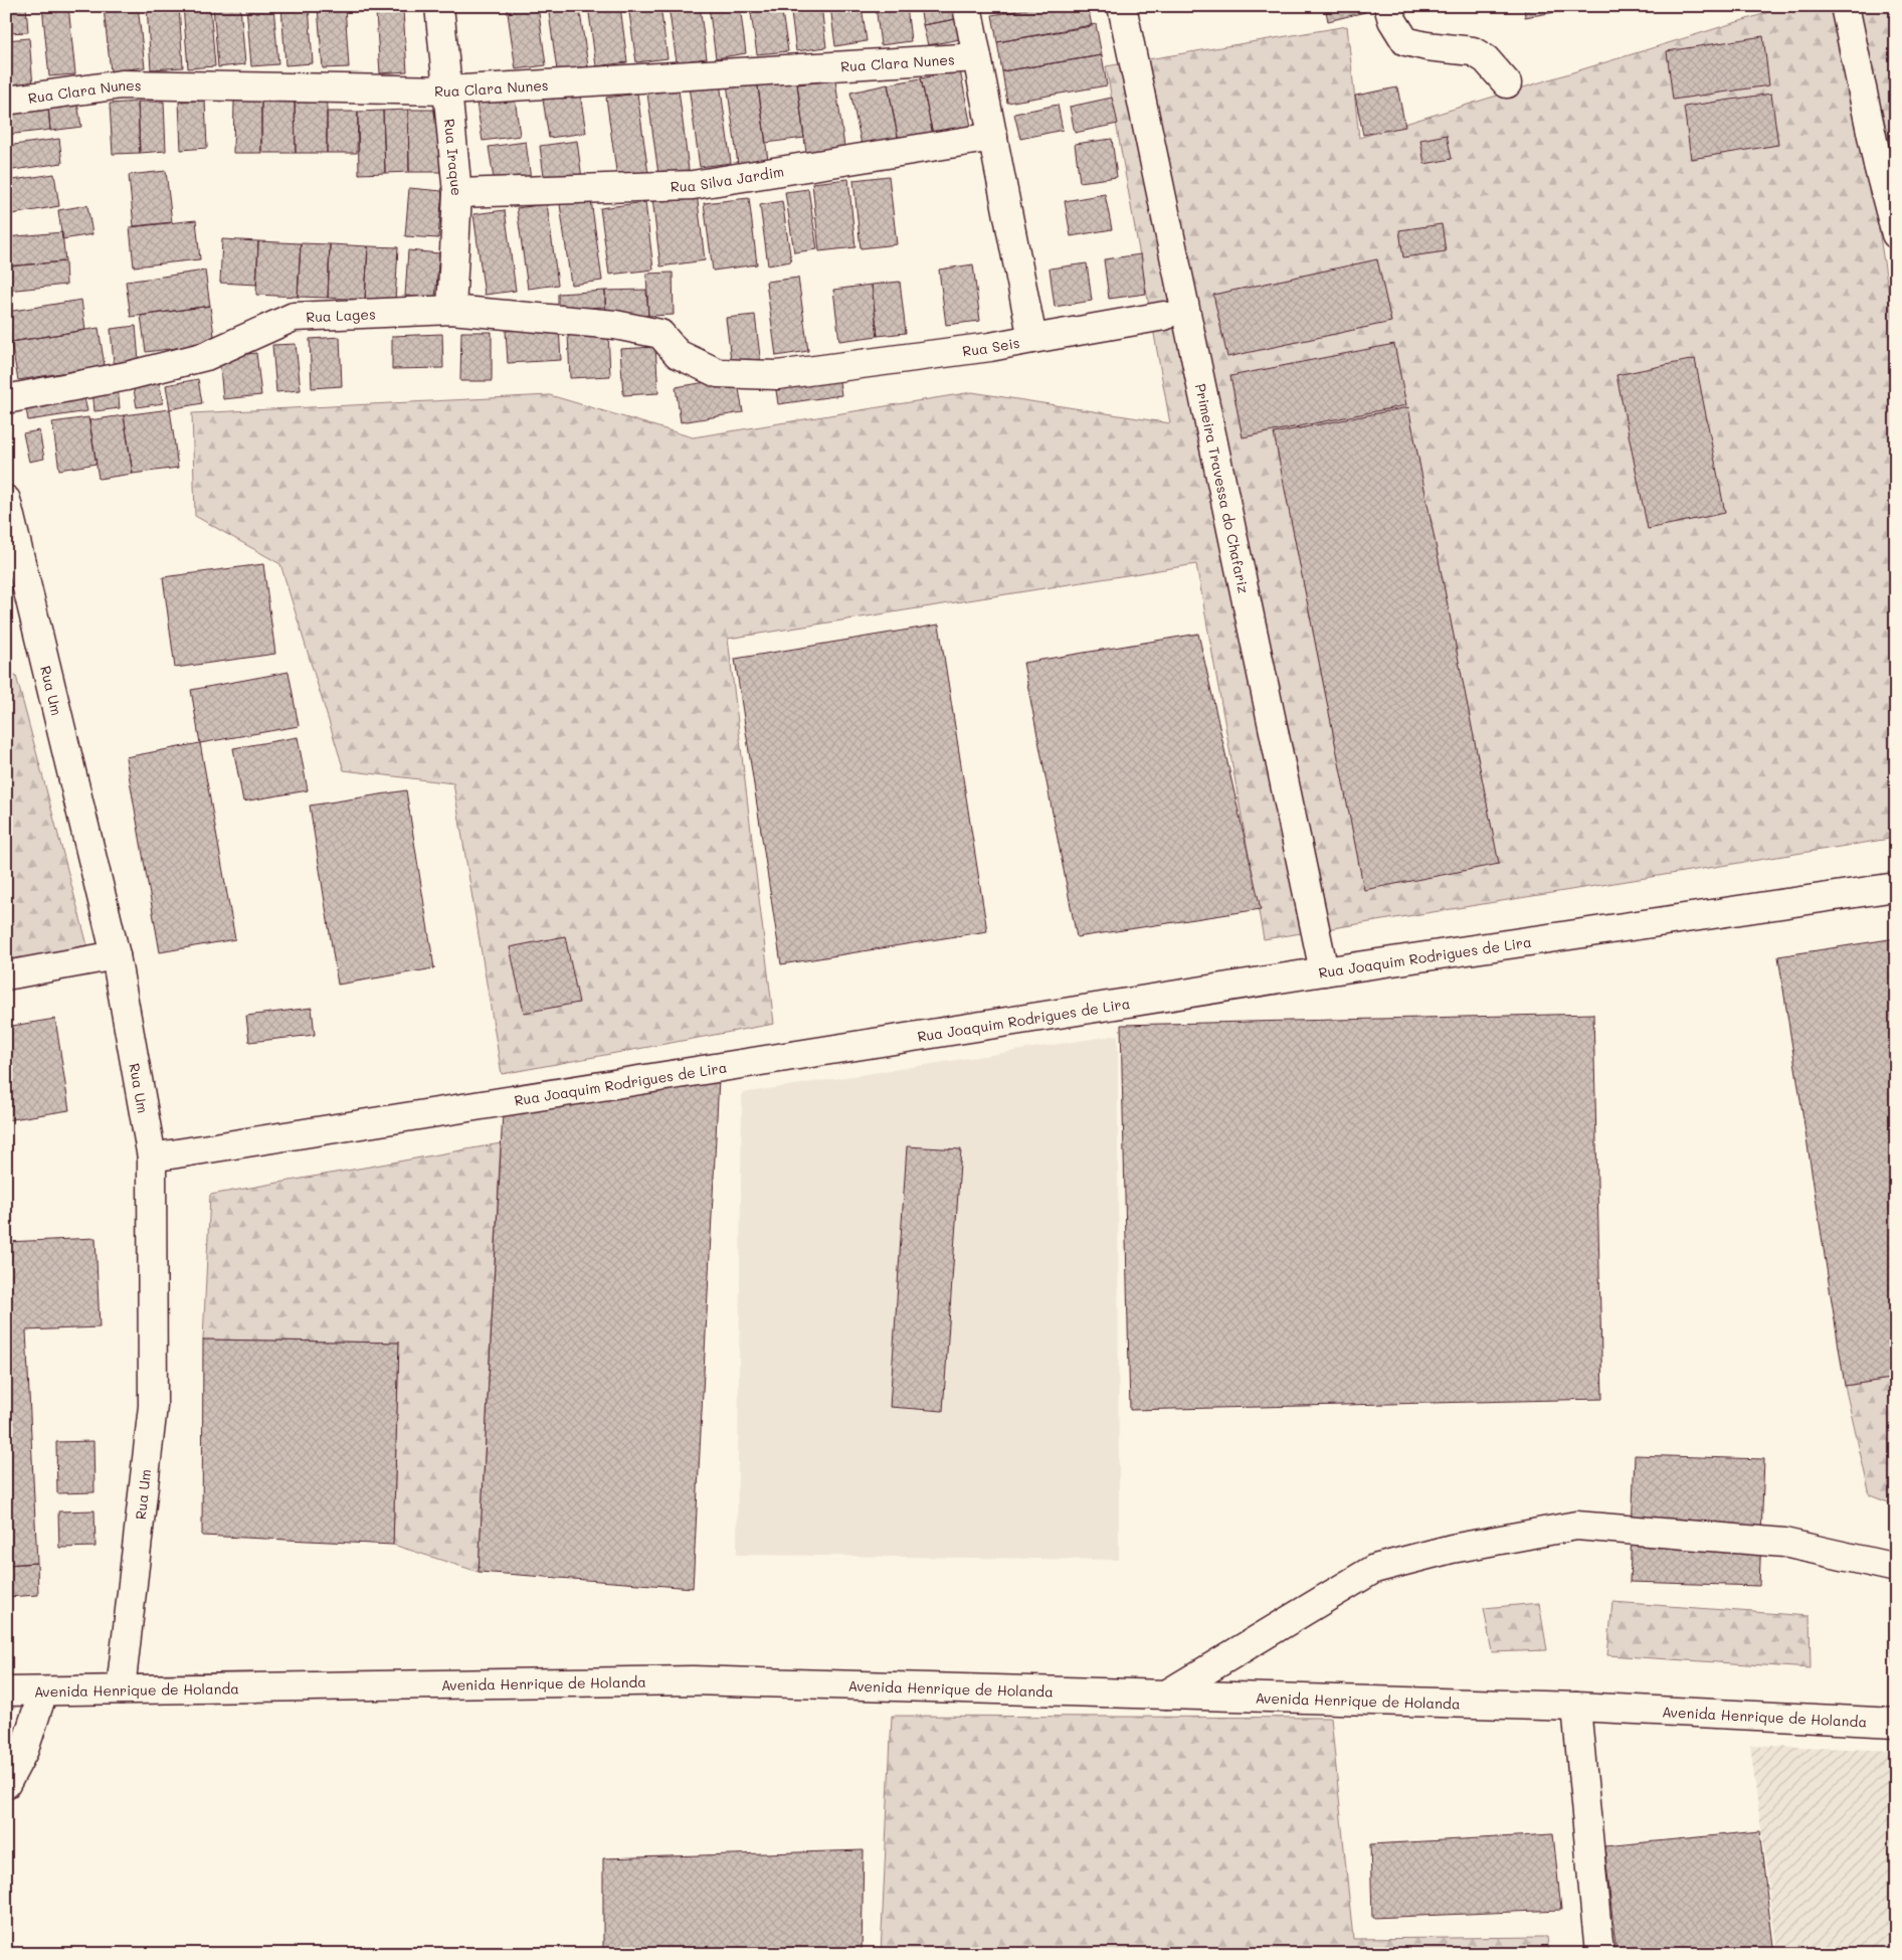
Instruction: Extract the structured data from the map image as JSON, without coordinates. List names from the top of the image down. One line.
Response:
{"streets":{"street":["Rua Clara Nunes","Rua Iraque","Rua Silva Jardim","Rua Lages","Rua Seis","Primeira Travessa do Chafariz","Rua Um","Rua Joaquim Rodrigues de Lira","Avenida Henrique de Holanda"]},"crossings":[["Rua Clara Nunes","Rua Iraque"],["Rua Clara Nunes","Rua Seis"],["Rua Iraque","Rua Silva Jardim"],["Rua Iraque","Rua Lages"],["Rua Silva Jardim","Rua Seis"],["Rua Lages","Rua Seis"],["Primeira Travessa do Chafariz","Rua Joaquim Rodrigues de Lira"],["Rua Um","Rua Joaquim Rodrigues de Lira"],["Rua Um","Avenida Henrique de Holanda"]]}
